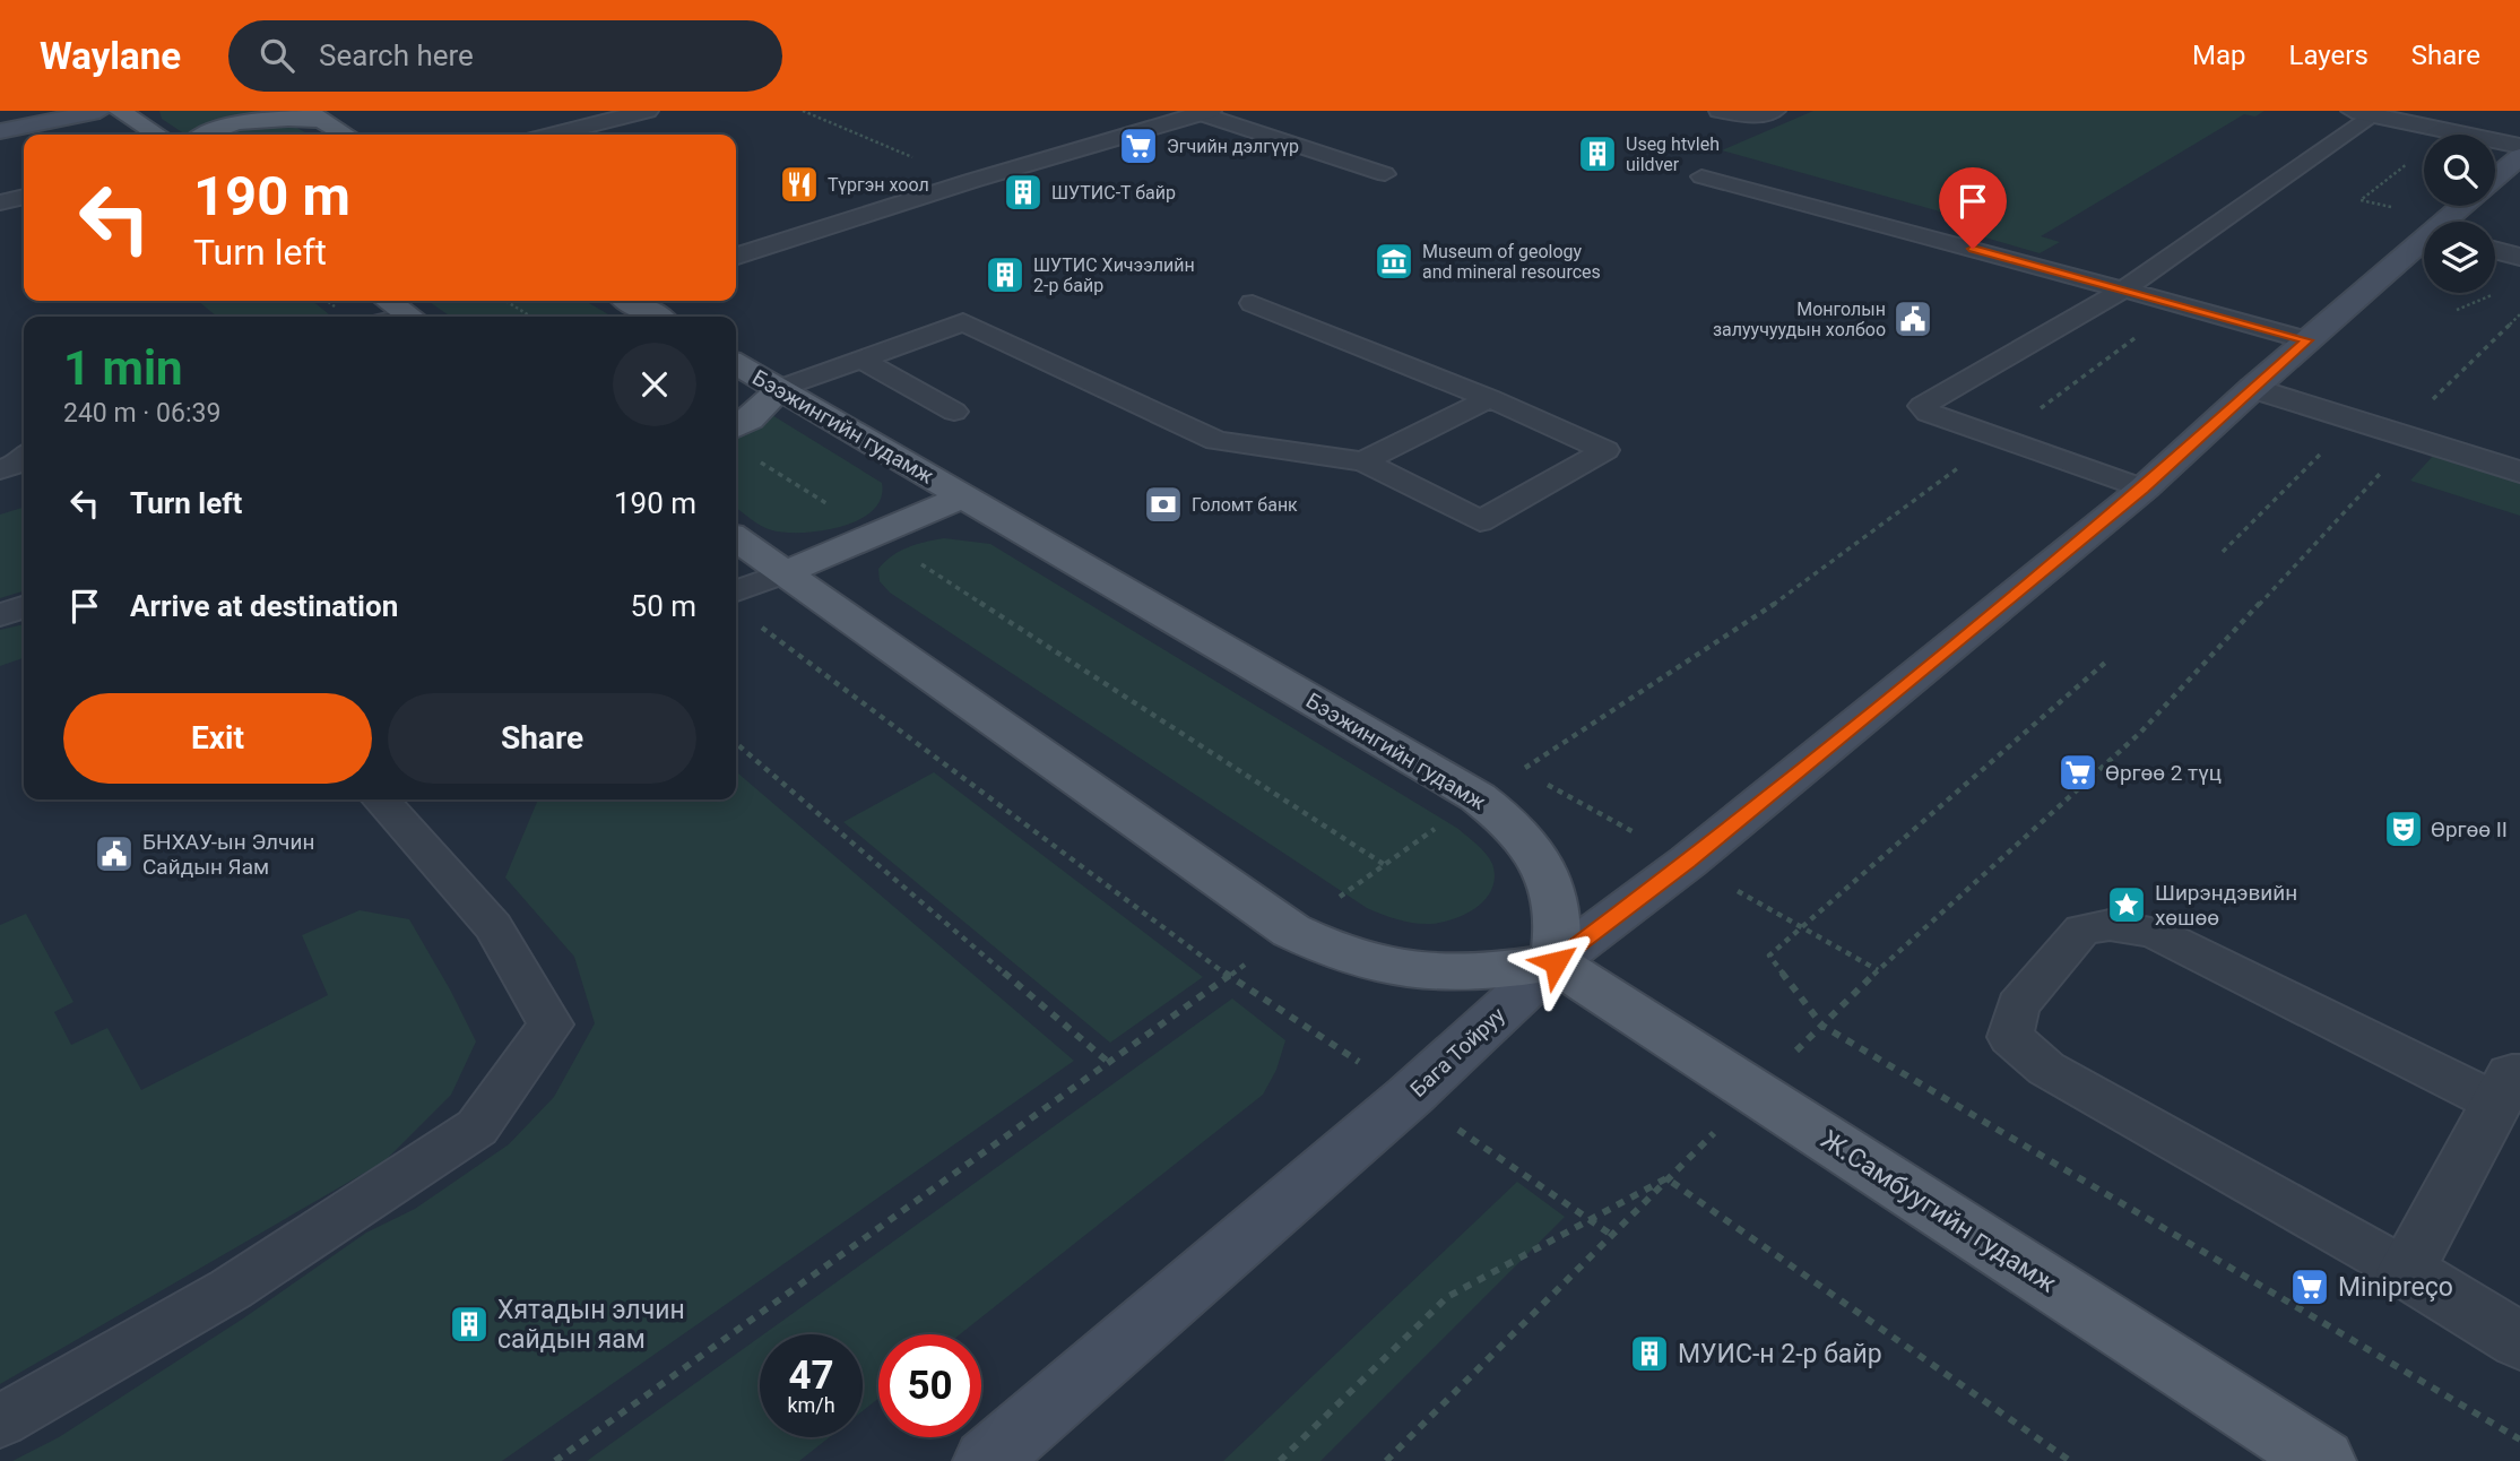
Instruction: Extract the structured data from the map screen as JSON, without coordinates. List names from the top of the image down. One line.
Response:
{"streets":{"main road":["Бээжингийн гудамж","Бага Тойруу","Ж.Самбуугийн гудамж"]},"crossings":[["Бээжингийн гудамж","Бага Тойруу"],["Бээжингийн гудамж","Ж.Самбуугийн гудамж"],["Бага Тойруу","Ж.Самбуугийн гудамж"]],"places":{"supermarket":["Эгчийн дэлгүүр","Өргөө 2 түц","Minipreço"],"building":["Useg htvleh uildver","ШУТИС-Т байр","ШУТИС Хичээлийн 2-р байр","Хятадын элчин сайдын яам","МУИС-н 2-р байр"],"restaurant":["Түргэн хоол"],"museum":["Museum of geology and mineral resources"],"public building":["Монголын залуучуудын холбоо","БНХАУ-ын Элчин Сайдын Яам"],"bank":["Голомт банк"],"theatre":["Өргөө II"],"place":["Ширэндэвийн хөшөө"]},"page":{"header":"Waylane","search":"Search here","nav":["Map","Layers","Share"],"turn":["190 m","Turn left"],"heading":["1 min","240 m · 06:39"],"list":[{"name":"Turn left","value":"190 m"},{"name":"Arrive at destination","value":"50 m"}],"buttons":["Exit","Share"],"speed":"47 km/h","limit":"50"}}
